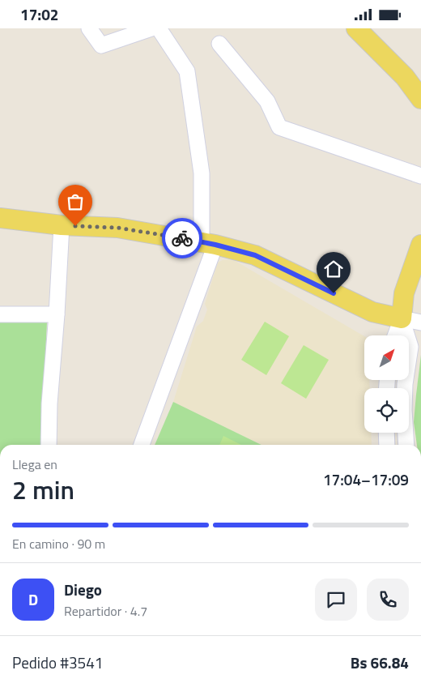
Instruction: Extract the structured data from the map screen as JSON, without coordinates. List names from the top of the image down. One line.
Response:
{"north":"top right","page":{"status":"17:02","heading":["2 min","Llega en","17:04–17:09"],"panel":["Diego","Repartidor · 4.7","Pedido #3541","Bs 66.84"],"bar":"En camino · 90 m","round":"D"}}
